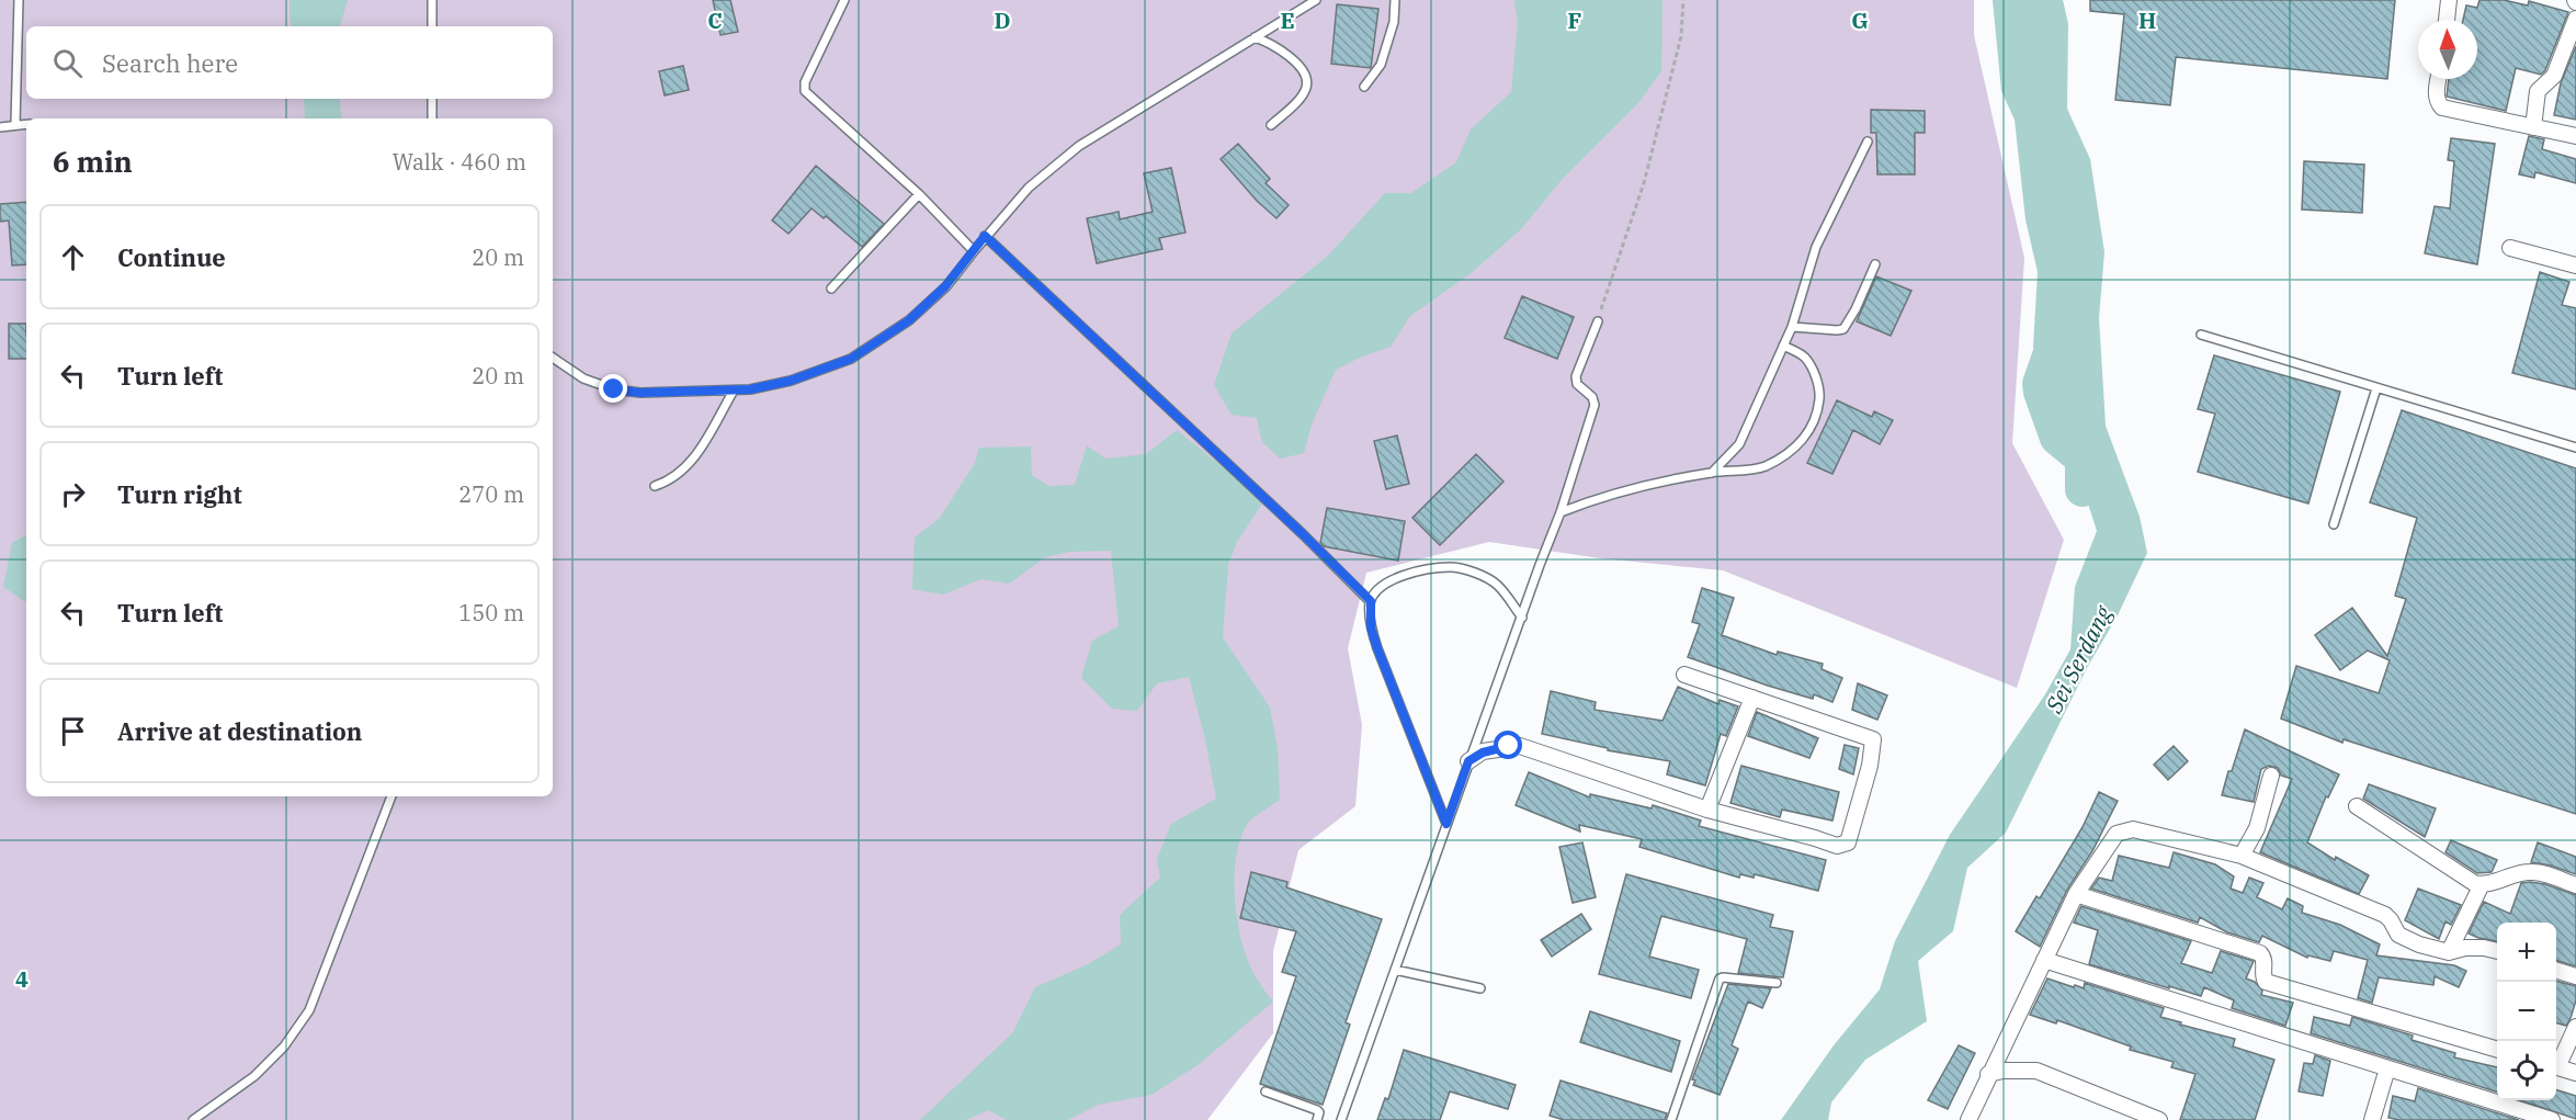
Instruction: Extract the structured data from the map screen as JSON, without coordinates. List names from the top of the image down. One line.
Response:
{"water":["Sei Serdang"],"north":"top","page":{"search":"Search here","heading":["6 min","Walk · 460 m"],"list":[["Continue","20 m"],["Turn left","20 m"],["Turn right","270 m"],["Turn left","150 m"],"Arrive at destination"],"map_buttons":["+","−"]},"grid":{"columns":["C","D","E","F","G","H"],"rows":["4"]}}
